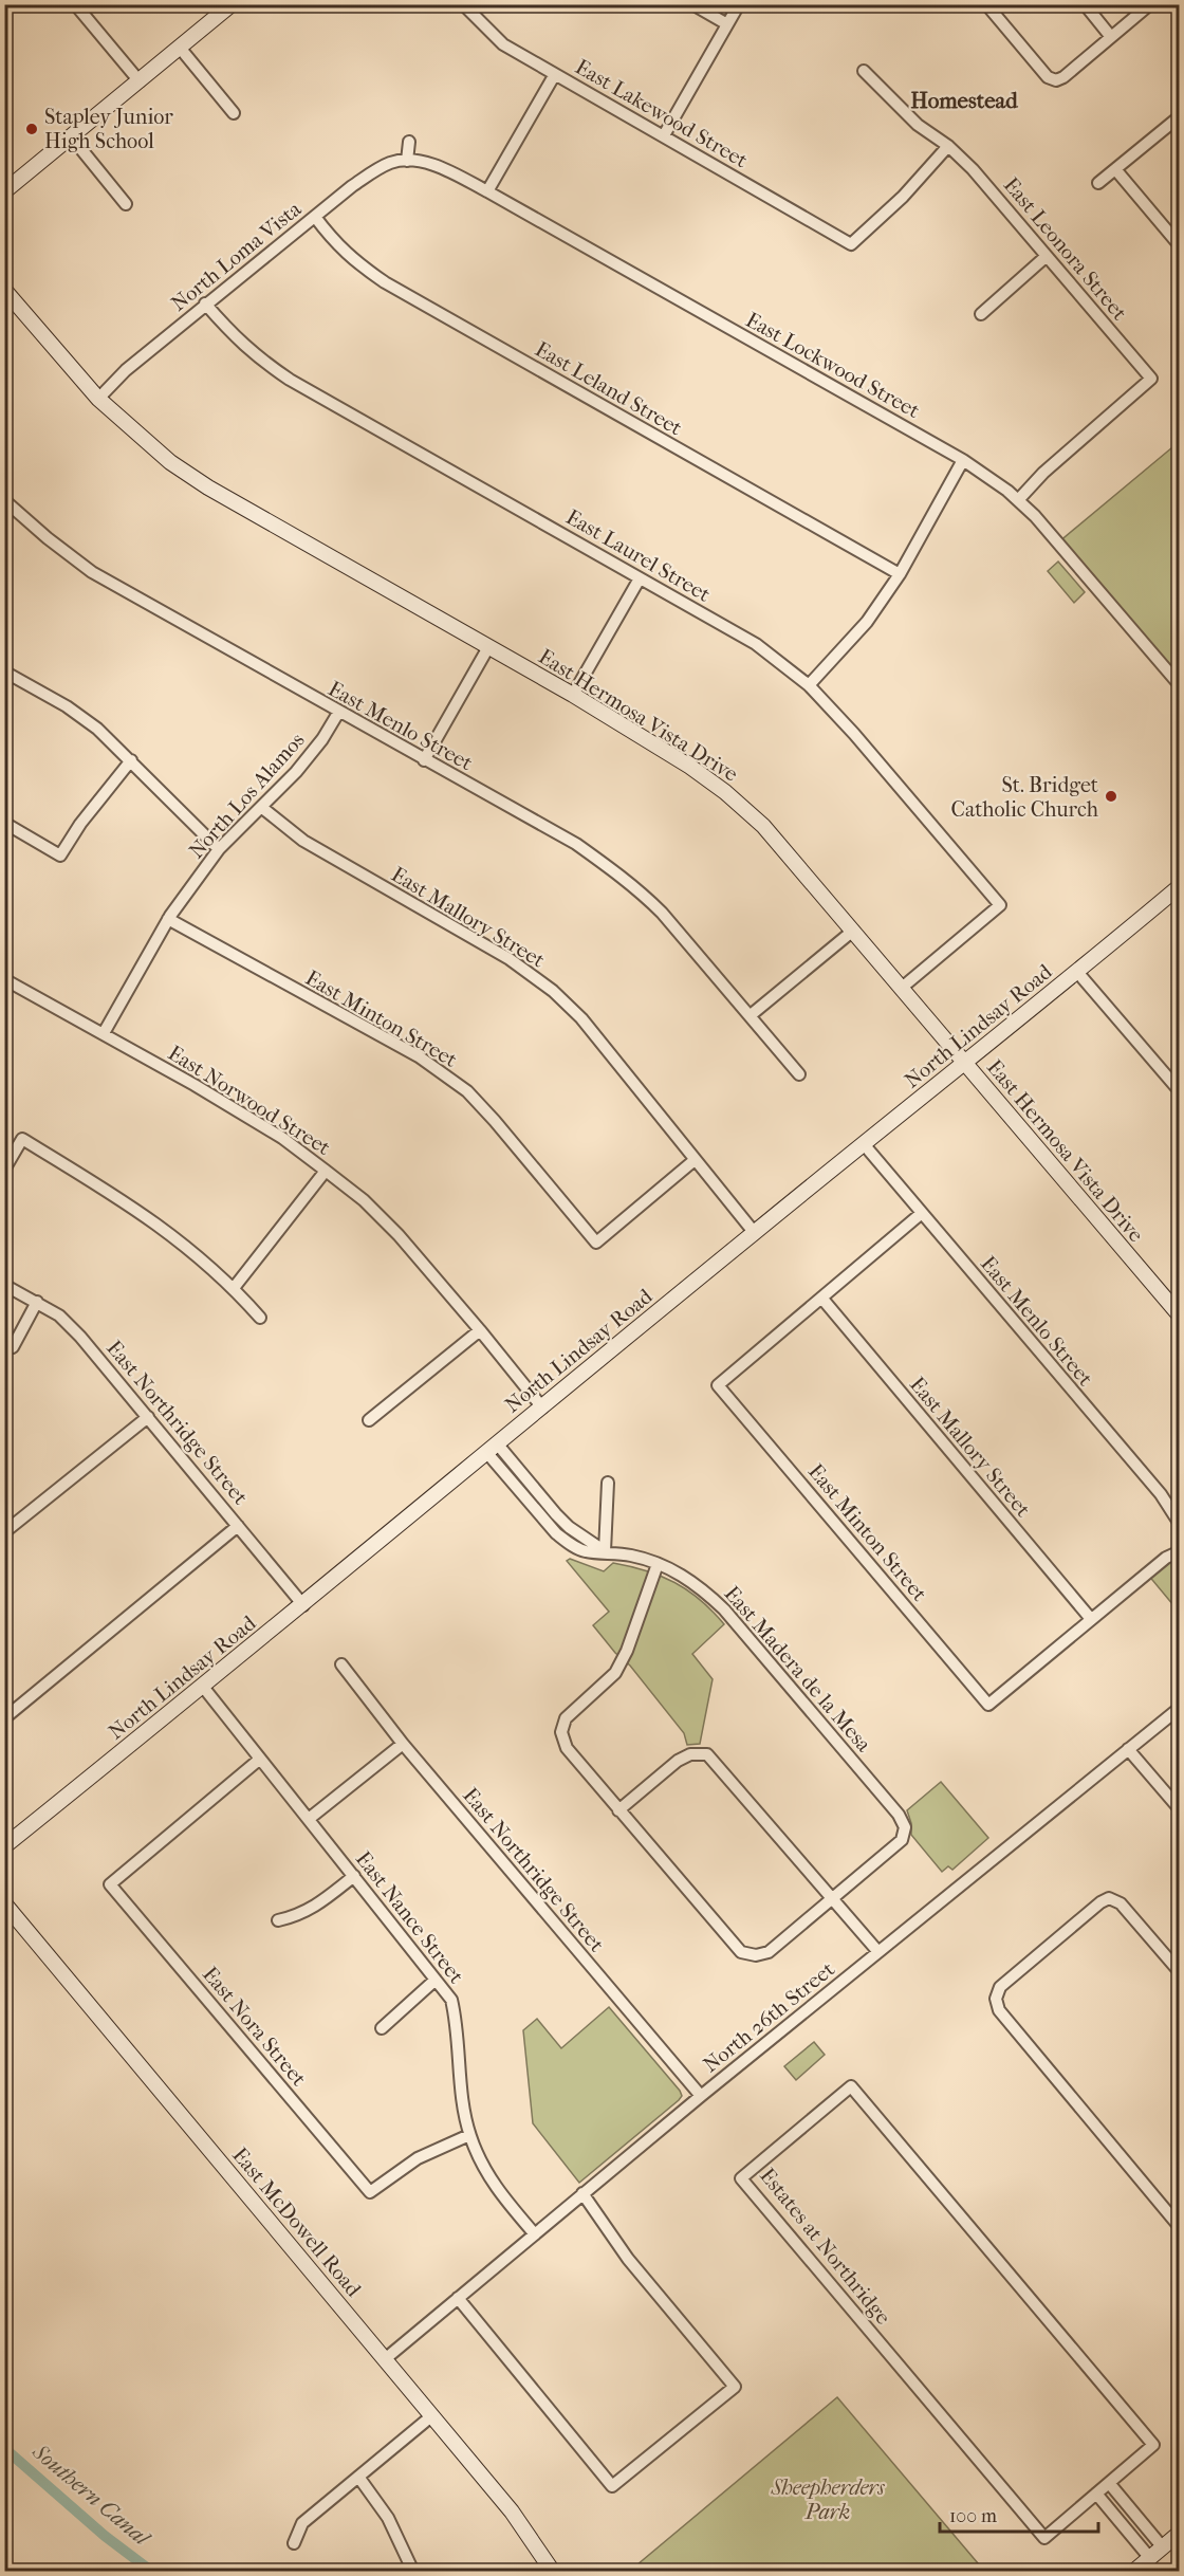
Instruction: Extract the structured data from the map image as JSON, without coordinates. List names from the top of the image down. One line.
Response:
{"streets":{"main road":["East Hermosa Vista Drive","North Lindsay Road","East McDowell Road"],"street":["East Lakewood Street","East Leonora Street","North Loma Vista","East Lockwood Street","East Leland Street","East Laurel Street","East Menlo Street","North Los Alamos","East Mallory Street","East Minton Street","East Norwood Street","East Northridge Street","East Madera de la Mesa","East Nance Street","North 26th Street","East Nora Street","Estates at Northridge"]},"crossings":[["East Lakewood Street","East Leonora Street"],["East Leonora Street","East Lockwood Street"],["North Loma Vista","East Lockwood Street"],["North Loma Vista","East Leland Street"],["North Loma Vista","East Laurel Street"],["North Loma Vista","East Hermosa Vista Drive"],["East Laurel Street","East Hermosa Vista Drive"],["East Hermosa Vista Drive","North Lindsay Road"],["East Menlo Street","North Los Alamos"],["East Menlo Street","North Lindsay Road"],["North Los Alamos","East Mallory Street"],["North Los Alamos","East Minton Street"],["North Los Alamos","East Norwood Street"],["East Mallory Street","East Minton Street"],["East Mallory Street","North Lindsay Road"],["North Lindsay Road","East Norwood Street"],["North Lindsay Road","East Northridge Street"],["North Lindsay Road","East Madera de la Mesa"],["North Lindsay Road","East Nance Street"],["East Northridge Street","North 26th Street"],["East Nance Street","North 26th Street"],["East Nance Street","East Nora Street"],["North 26th Street","East McDowell Road"]],"districts":["Homestead"],"water":["Southern Canal"],"parks":["Sheepherders Park"],"places":["Stapley Junior High School","St. Bridget Catholic Church"],"scale_bar":"100 m"}
